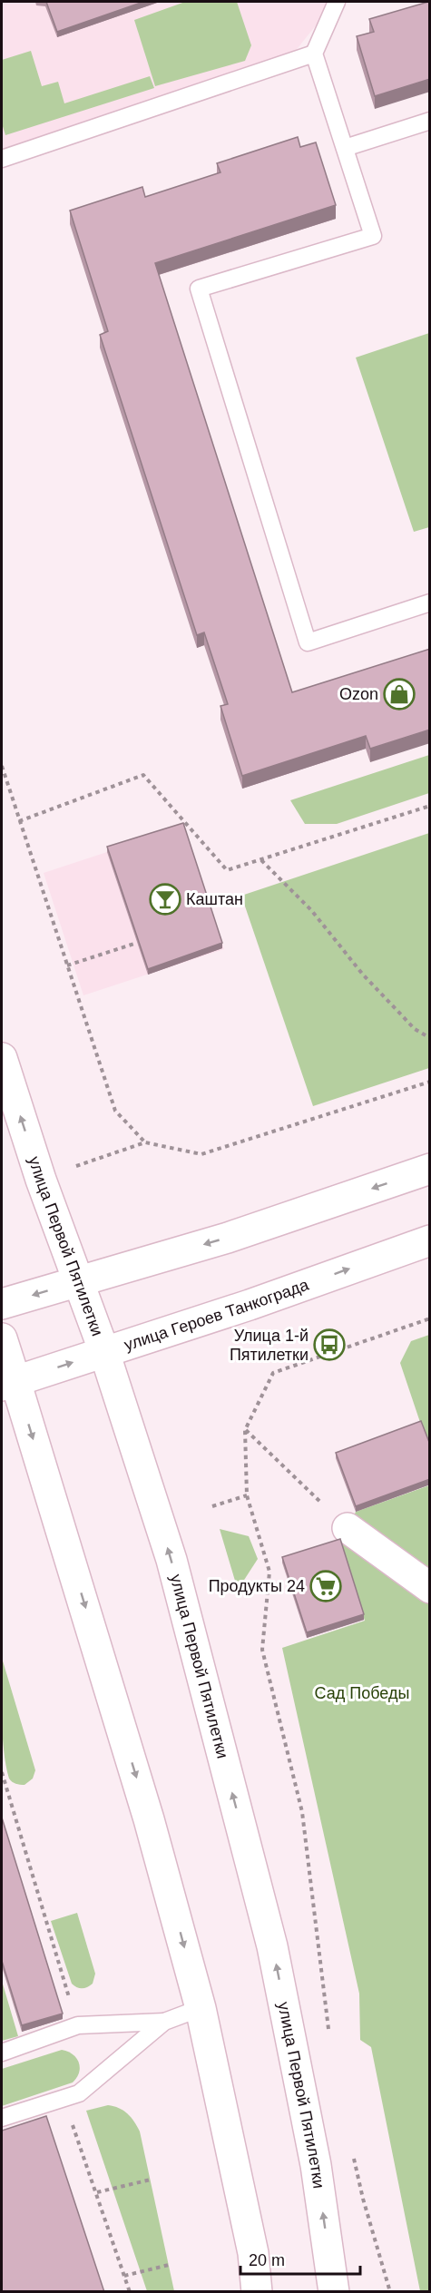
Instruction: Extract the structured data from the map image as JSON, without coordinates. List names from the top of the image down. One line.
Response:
{"streets":{"main road":["улица Первой Пятилетки","улица Героев Танкограда"]},"crossings":[["улица Первой Пятилетки","улица Героев Танкограда"]],"parks":["Сад Победы"],"places":{"shop":["Ozon"],"bar":["Каштан"],"bus stop":["Улица 1-й Пятилетки"],"supermarket":["Продукты 24"]},"scale_bar":"20 m"}
